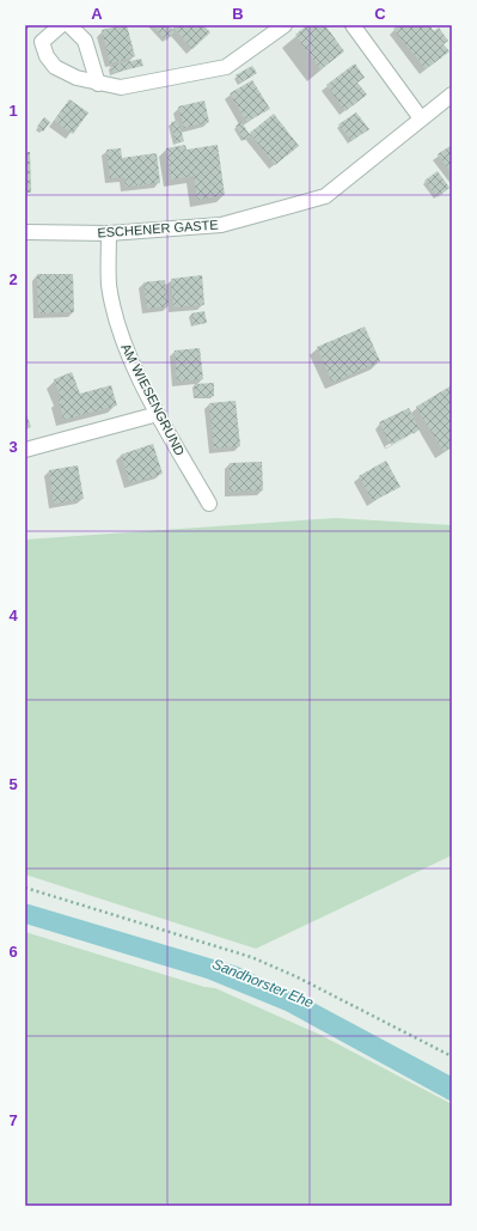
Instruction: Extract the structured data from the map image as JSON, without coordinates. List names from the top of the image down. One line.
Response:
{"streets":{"street":["ESCHENER GASTE","AM WIESENGRUND"]},"crossings":[["ESCHENER GASTE","AM WIESENGRUND"]],"water":["Sandhorster Ehe"],"grid":{"columns":["A","B","C"],"rows":["1","2","3","4","5","6","7"]}}
